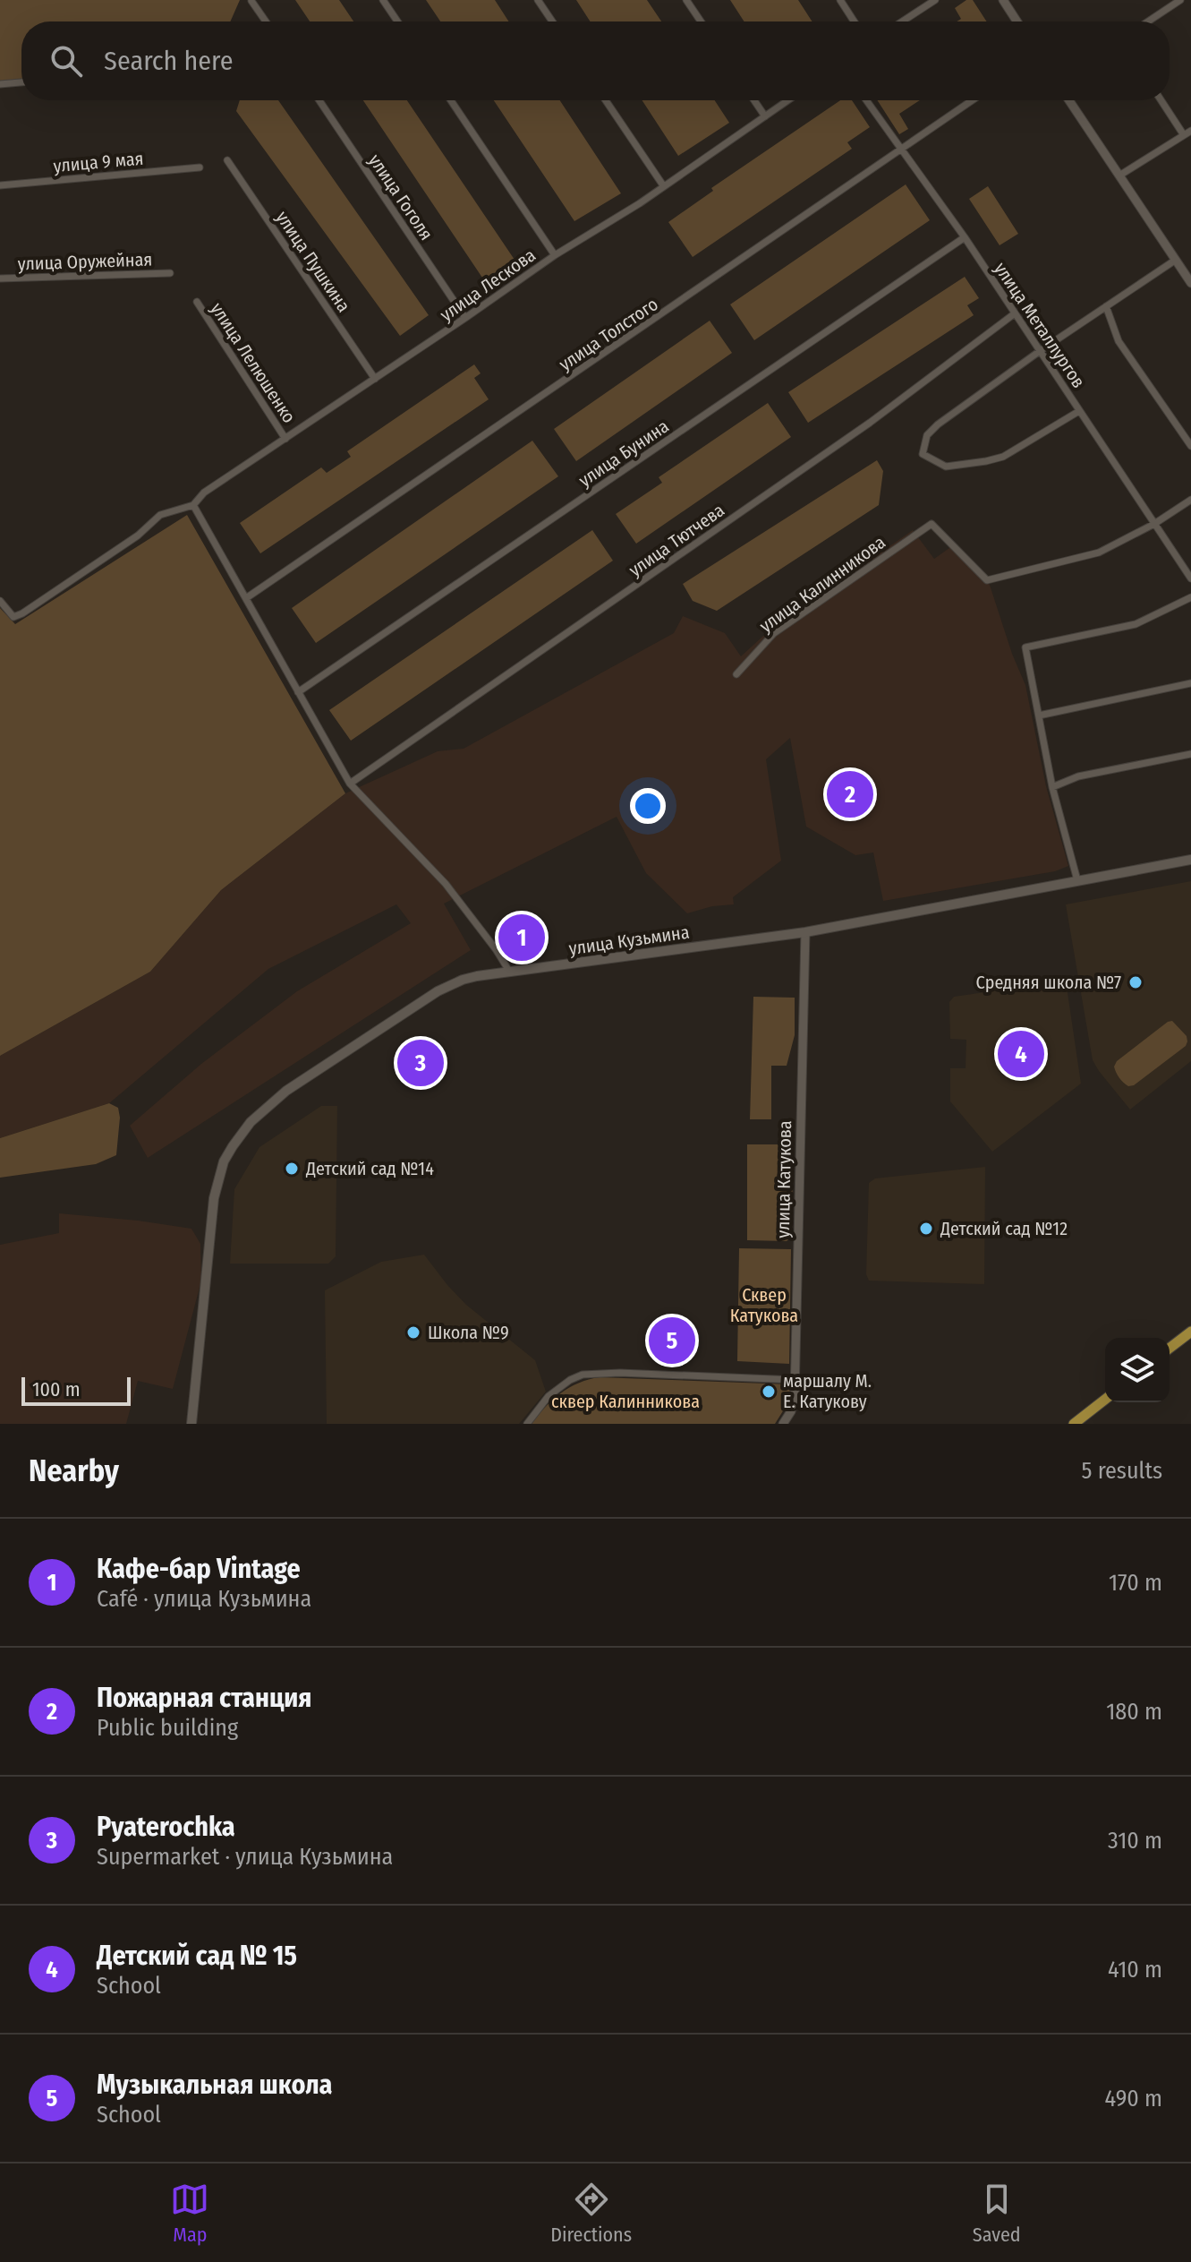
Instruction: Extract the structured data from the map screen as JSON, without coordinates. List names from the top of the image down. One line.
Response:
{"streets":{"main road":["улица Кузьмина"],"street":["улица 9 мая","улица Гоголя","улица Оружейная","улица Пушкина","улица Лескова","улица Металлургов","улица Толстого","улица Лелюшенко","улица Бунина","улица Тютчева","улица Калинникова","улица Катукова"]},"crossings":[["улица Гоголя","улица Лескова"],["улица Пушкина","улица Лескова"],["улица Лескова","улица Лелюшенко"],["улица Металлургов","улица Толстого"],["улица Металлургов","улица Бунина"],["улица Металлургов","улица Тютчева"],["улица Металлургов","улица Калинникова"],["улица Кузьмина","улица Катукова"]],"parks":["Сквер Катукова","сквер Калинникова"],"places":["Средняя школа №7","Детский сад №14","Детский сад №12","Школа №9","маршалу М. Е. Катукову"],"scale_bar":"100 m","page":{"search":"Search here","pins":["2","1","4","3","5"],"scale":"100 m","heading":["Nearby","5 results"],"list":[{"mark":"1","name":"Кафе-бар Vintage","note":"Café · улица Кузьмина","value":"170 m"},{"mark":"2","name":"Пожарная станция","note":"Public building","value":"180 m"},{"mark":"3","name":"Pyaterochka","note":"Supermarket · улица Кузьмина","value":"310 m"},{"mark":"4","name":"Детский сад № 15","note":"School","value":"410 m"},{"mark":"5","name":"Музыкальная школа","note":"School","value":"490 m"}],"nav":["Map","Directions","Saved"]}}
